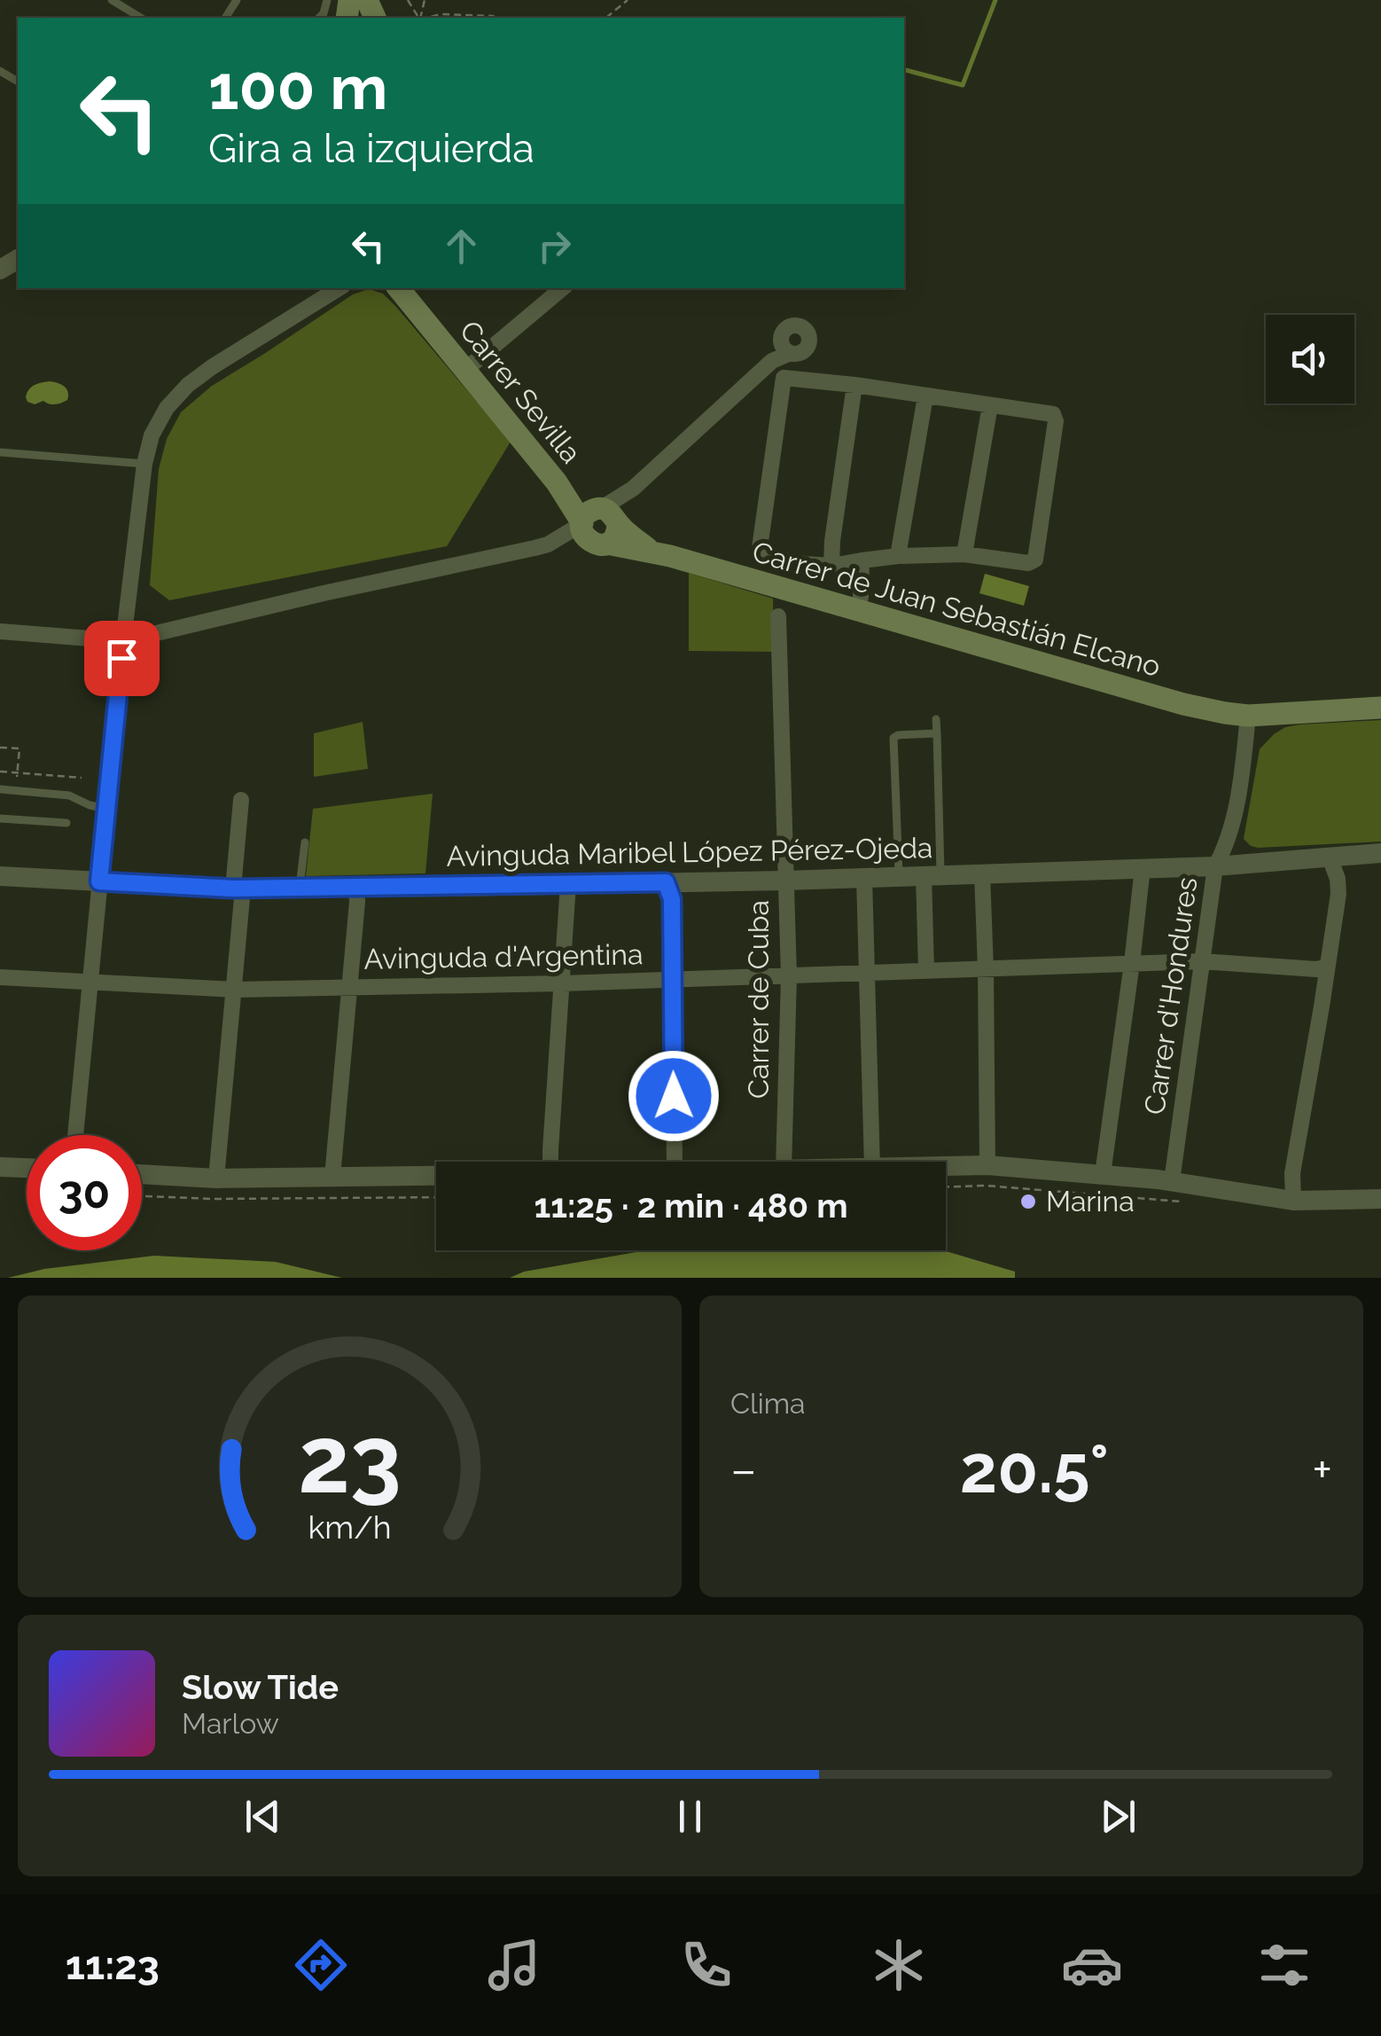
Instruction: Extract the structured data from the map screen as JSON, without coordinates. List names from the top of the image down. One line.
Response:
{"streets":{"main road":["Carrer Sevilla","Carrer de Juan Sebastián Elcano"],"street":["Avinguda Maribel López Pérez-Ojeda","Avinguda d'Argentina","Carrer d'Hondures","Carrer de Cuba"]},"crossings":[["Carrer Sevilla","Carrer de Juan Sebastián Elcano"],["Carrer de Juan Sebastián Elcano","Carrer d'Hondures"],["Avinguda Maribel López Pérez-Ojeda","Carrer d'Hondures"],["Avinguda Maribel López Pérez-Ojeda","Carrer de Cuba"],["Avinguda d'Argentina","Carrer d'Hondures"],["Avinguda d'Argentina","Carrer de Cuba"]],"places":["Marina"],"page":{"turn":["100 m","Gira a la izquierda"],"limit":"30","trip":"11:25 · 2 min · 480 m","tile":"Clima","heat":["−","20.5°","+"],"song":["Slow Tide","Marlow"],"tabs":"11:23","gauge":["23","km/h"]}}
